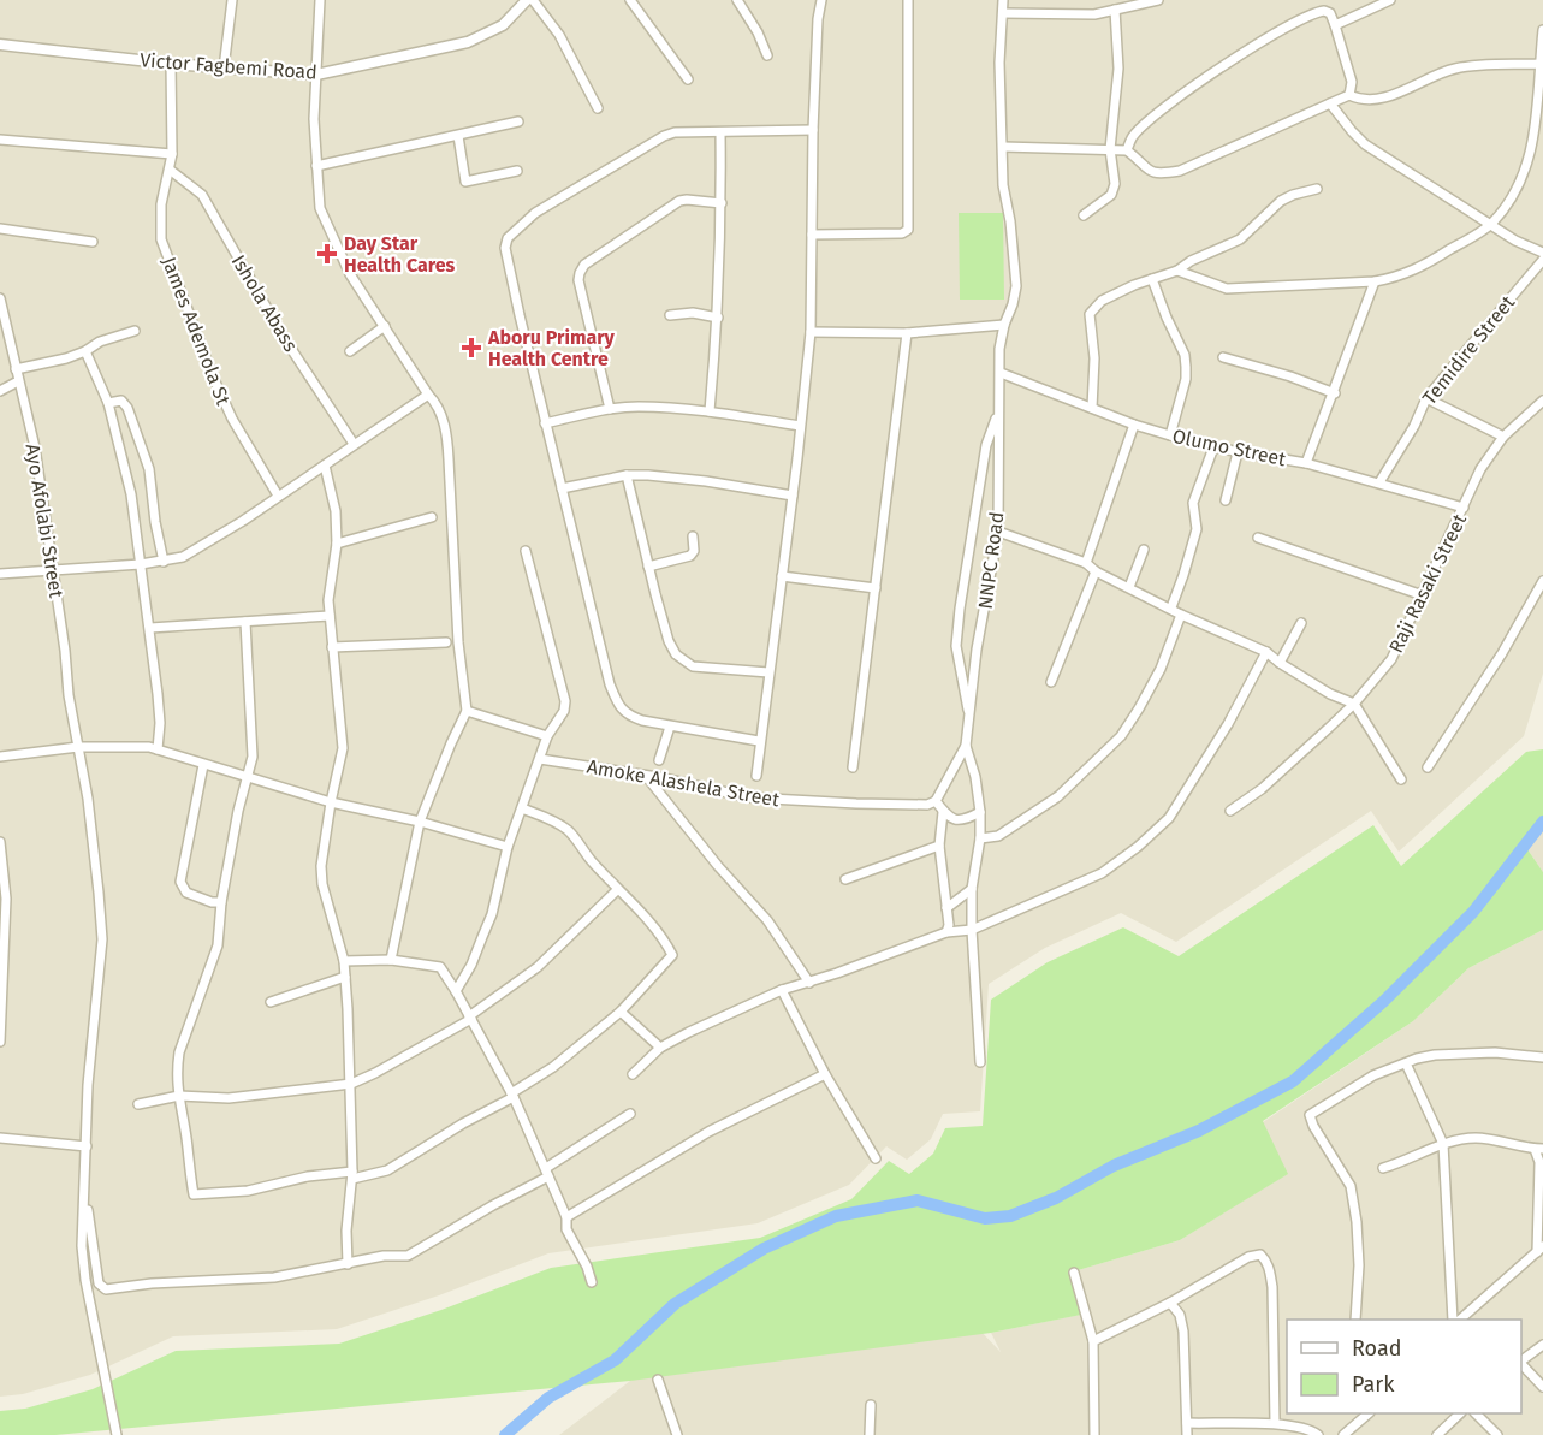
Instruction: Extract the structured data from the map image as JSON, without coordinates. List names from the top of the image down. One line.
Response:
{"streets":{"street":["Victor Fagbemi Road","Ishola Abass","James Ademola St","Temidire Street","Olumo Street","Ayo Afolabi Street","NNPC Road","Raji Rasaki Street","Amoke Alashela Street"]},"crossings":[["Victor Fagbemi Road","James Ademola St"],["Ishola Abass","James Ademola St"],["Temidire Street","Olumo Street"],["Olumo Street","NNPC Road"],["Olumo Street","Raji Rasaki Street"]],"places":{"health":["Day Star Health Cares","Aboru Primary Health Centre"]},"legend":["Road","Park"]}
